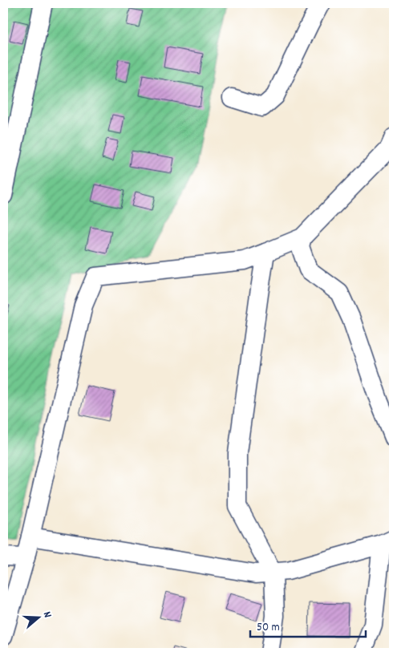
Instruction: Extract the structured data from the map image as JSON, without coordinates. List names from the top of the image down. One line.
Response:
{"scale_bar":"50 m","north":"right"}
